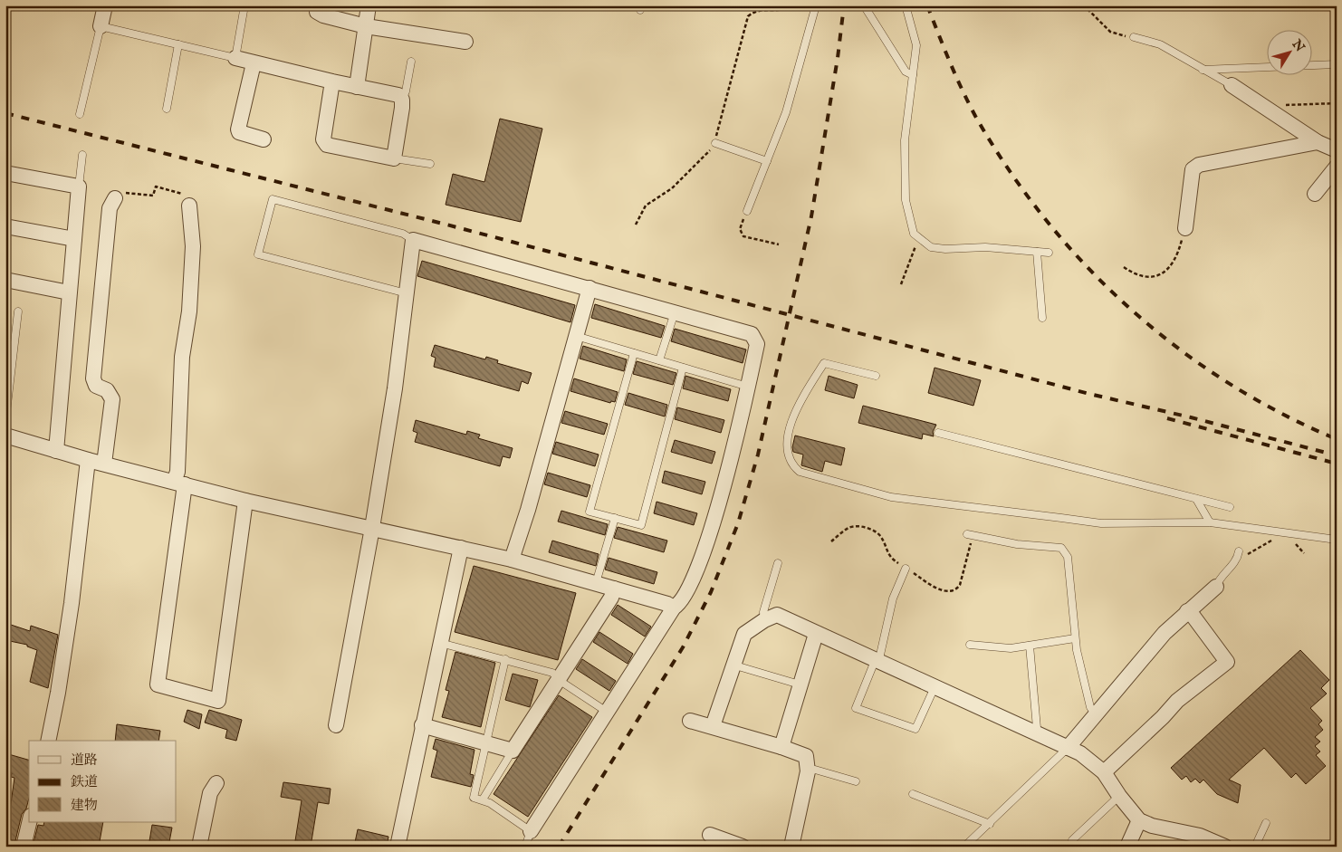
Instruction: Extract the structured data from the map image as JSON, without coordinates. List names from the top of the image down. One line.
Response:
{"legend":["道路","鉄道","建物"],"north":"top right"}
